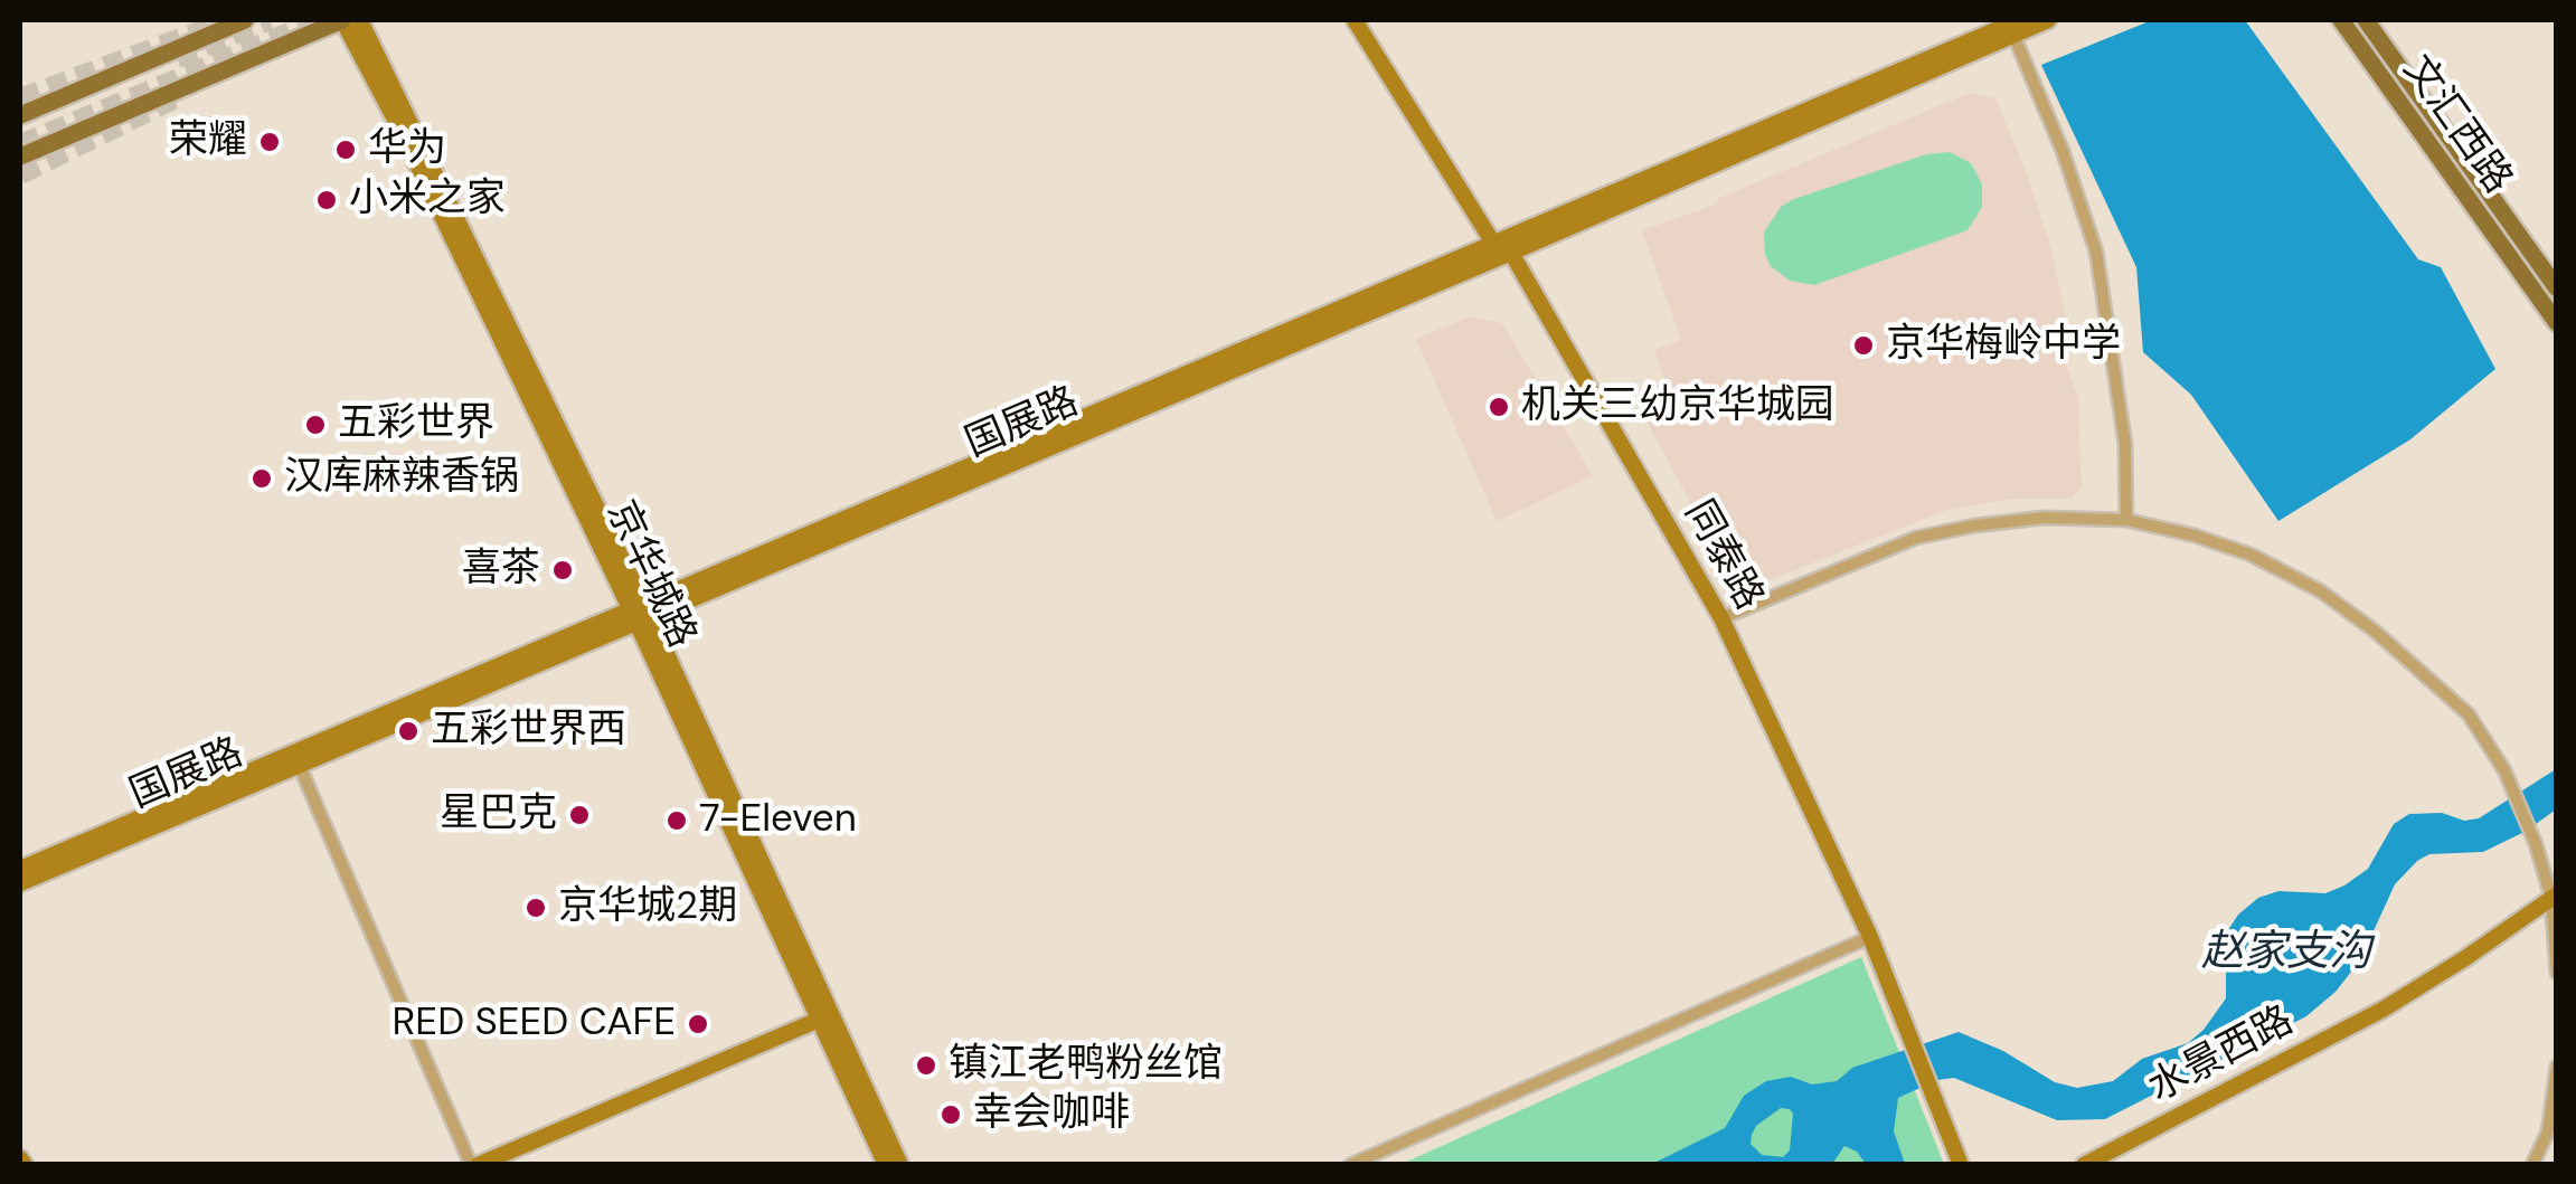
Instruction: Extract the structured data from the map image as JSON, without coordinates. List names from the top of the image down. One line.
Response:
{"streets":{"main road":["文汇西路"],"street":["国展路","同泰路","京华城路","水景西路"]},"crossings":[["国展路","同泰路"],["国展路","京华城路"]],"water":["赵家支沟"],"places":["荣耀","华为","小米之家","京华梅岭中学","机关三幼京华城园","五彩世界","汉库麻辣香锅","喜茶","五彩世界西","星巴克","7-Eleven","京华城2期","RED SEED CAFE","镇江老鸭粉丝馆","幸会咖啡"]}
